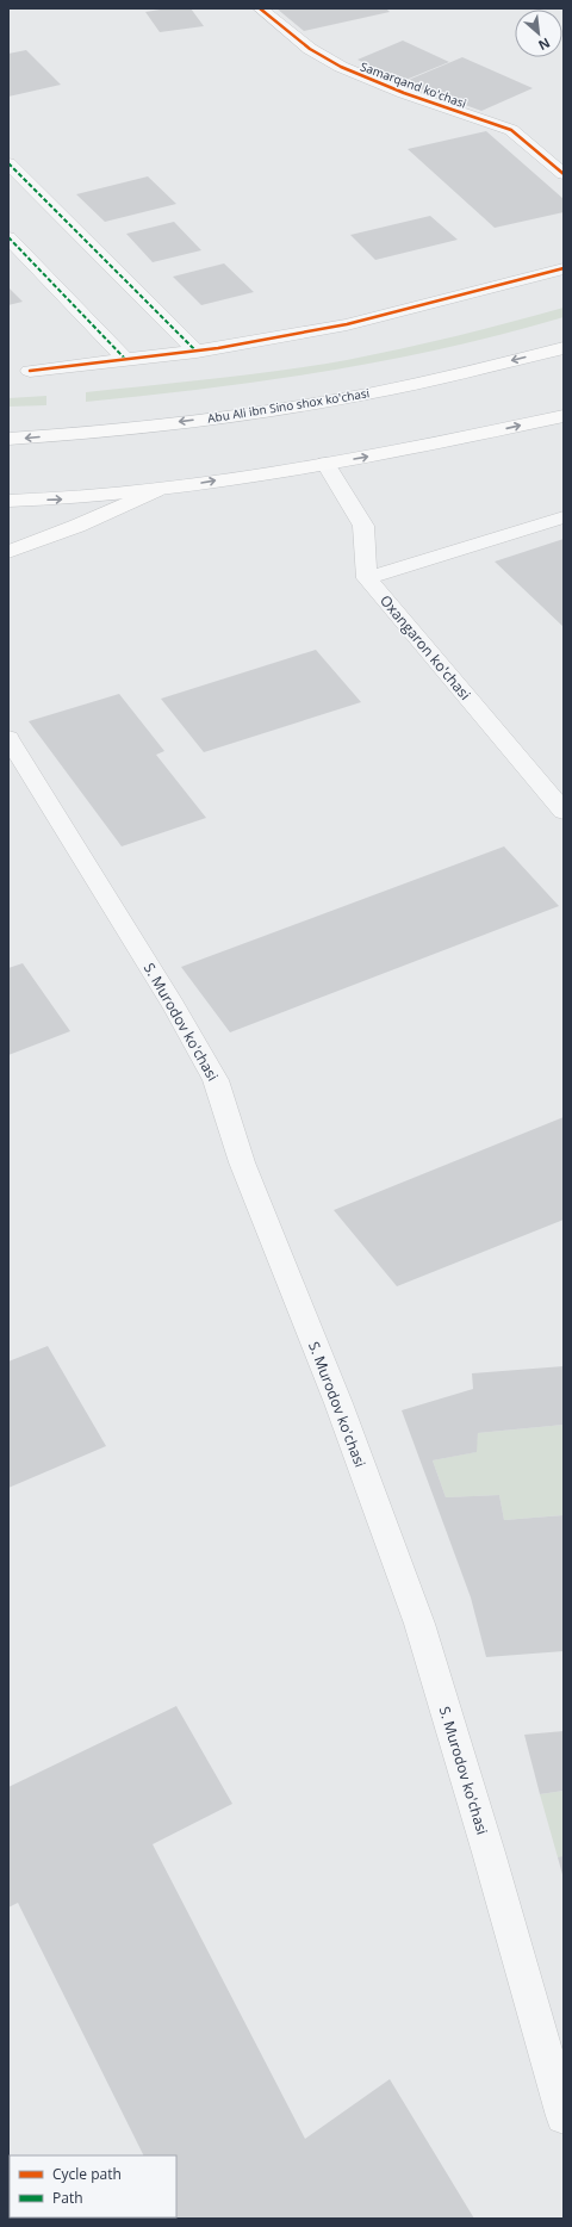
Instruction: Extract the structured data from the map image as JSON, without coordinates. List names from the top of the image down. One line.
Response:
{"streets":{"main road":["Abu Ali ibn Sino shox ko'chasi"],"street":["Samarqand ko'chasi","Oxangaron ko'chasi","S. Murodov ko'chasi"]},"legend":["Cycle path","Path"],"north":"bottom right"}
